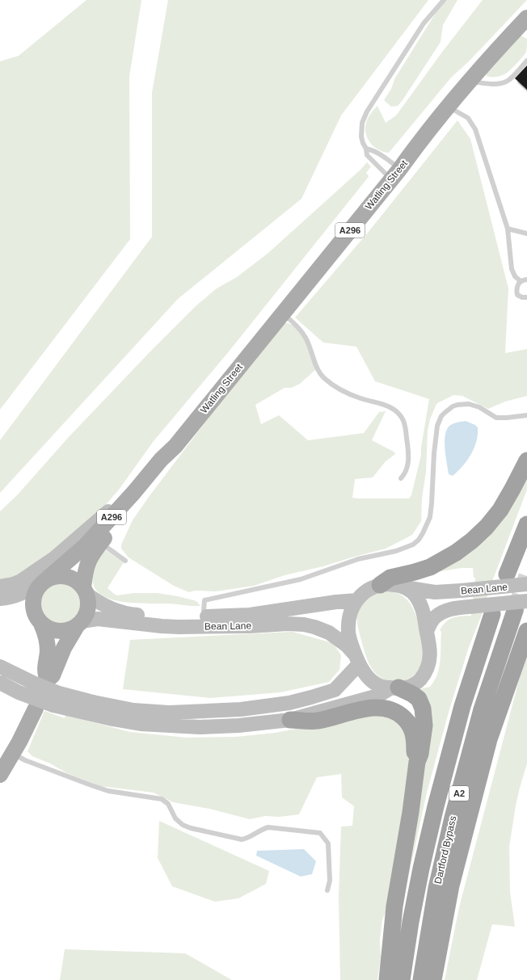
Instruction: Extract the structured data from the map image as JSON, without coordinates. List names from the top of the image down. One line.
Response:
{"streets":{"highway":["A2","Dartford Bypass"],"main road":["Watling Street","A296","Bean Lane"]},"crossings":[["Watling Street","Bean Lane"],["Bean Lane","Dartford Bypass"]]}
